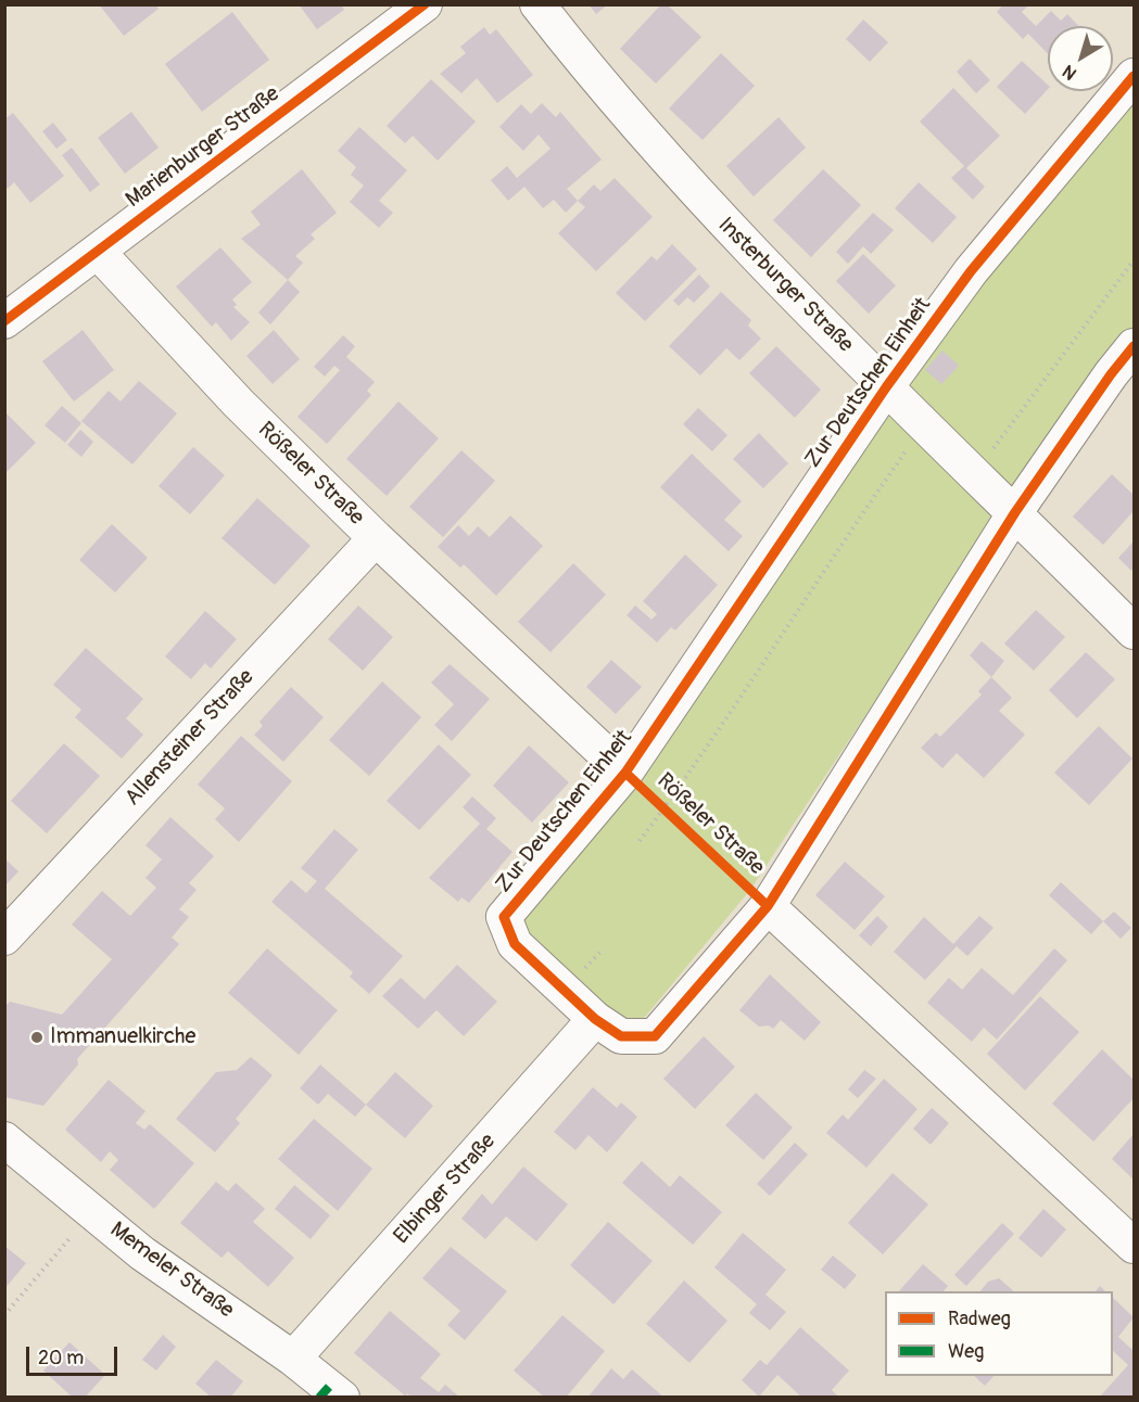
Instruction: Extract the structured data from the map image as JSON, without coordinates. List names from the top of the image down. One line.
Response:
{"streets":{"street":["Marienburger Straße","Insterburger Straße","Zur Deutschen Einheit","Rößeler Straße","Allensteiner Straße","Elbinger Straße","Memeler Straße"]},"crossings":[["Marienburger Straße","Rößeler Straße"],["Insterburger Straße","Zur Deutschen Einheit"],["Zur Deutschen Einheit","Rößeler Straße"],["Zur Deutschen Einheit","Elbinger Straße"],["Rößeler Straße","Allensteiner Straße"],["Elbinger Straße","Memeler Straße"]],"places":["Immanuelkirche"],"legend":["Radweg","Weg"],"scale_bar":"20 m","north":"bottom left"}
